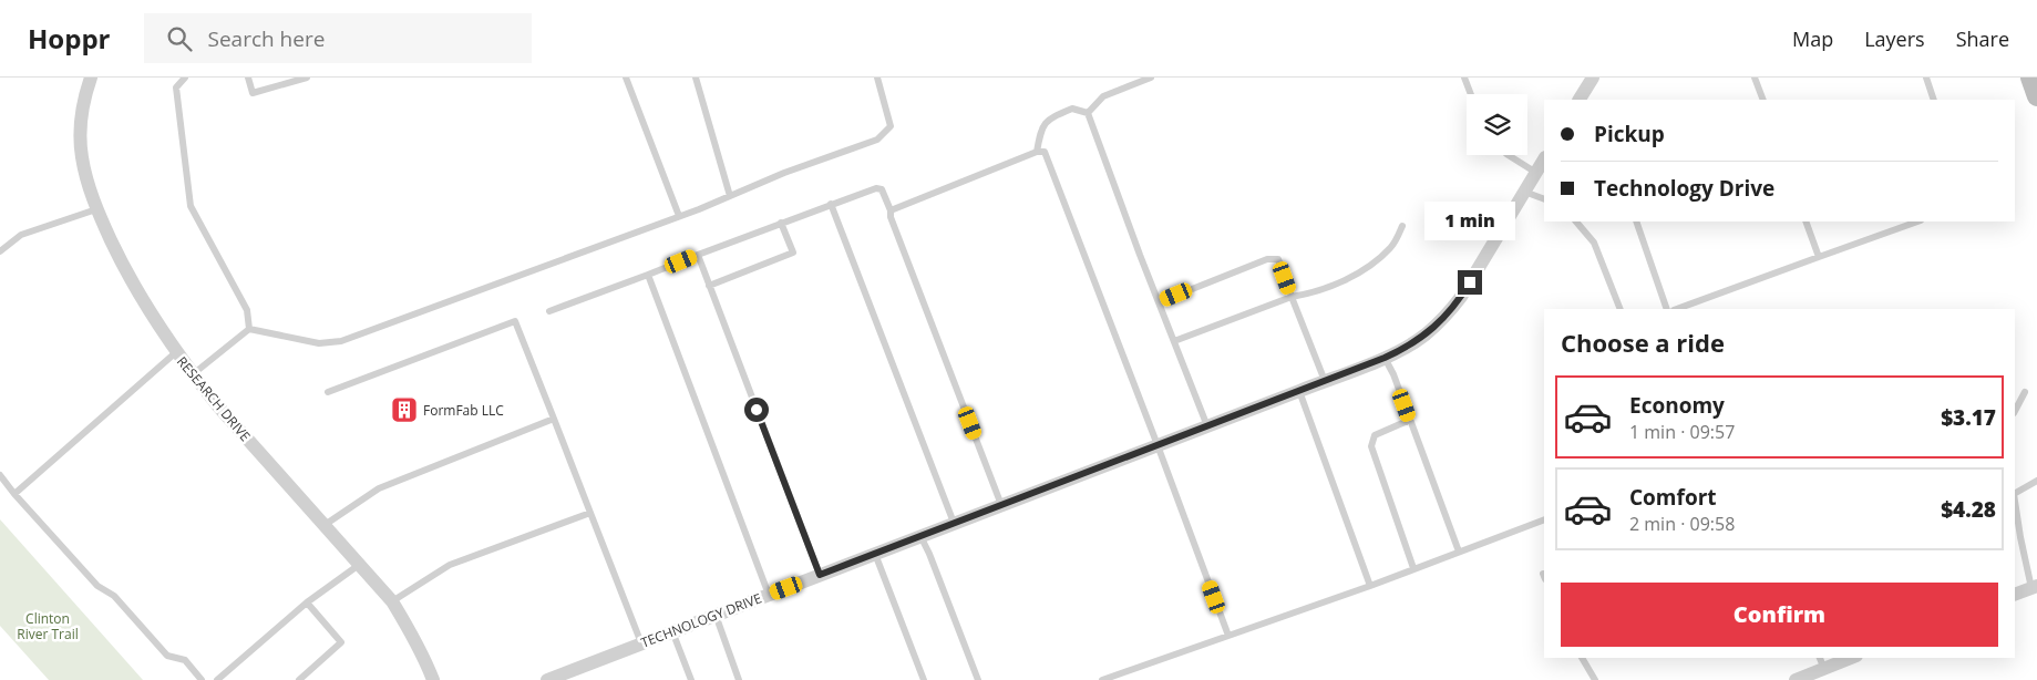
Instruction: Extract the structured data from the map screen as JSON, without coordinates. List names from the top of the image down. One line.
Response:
{"streets":{"street":["RESEARCH DRIVE","TECHNOLOGY DRIVE"]},"parks":["Clinton River Trail"],"places":{"building":["FormFab LLC"]},"page":{"header":"Hoppr","search":"Search here","nav":["Map","Layers","Share"],"banner":["Pickup","Technology Drive"],"bubble":"1 min","heading":"Choose a ride","list":[{"name":"Economy","note":"1 min · 09:57","value":"$3.17"},{"name":"Comfort","note":"2 min · 09:58","value":"$4.28"}],"buttons":"Confirm"}}
